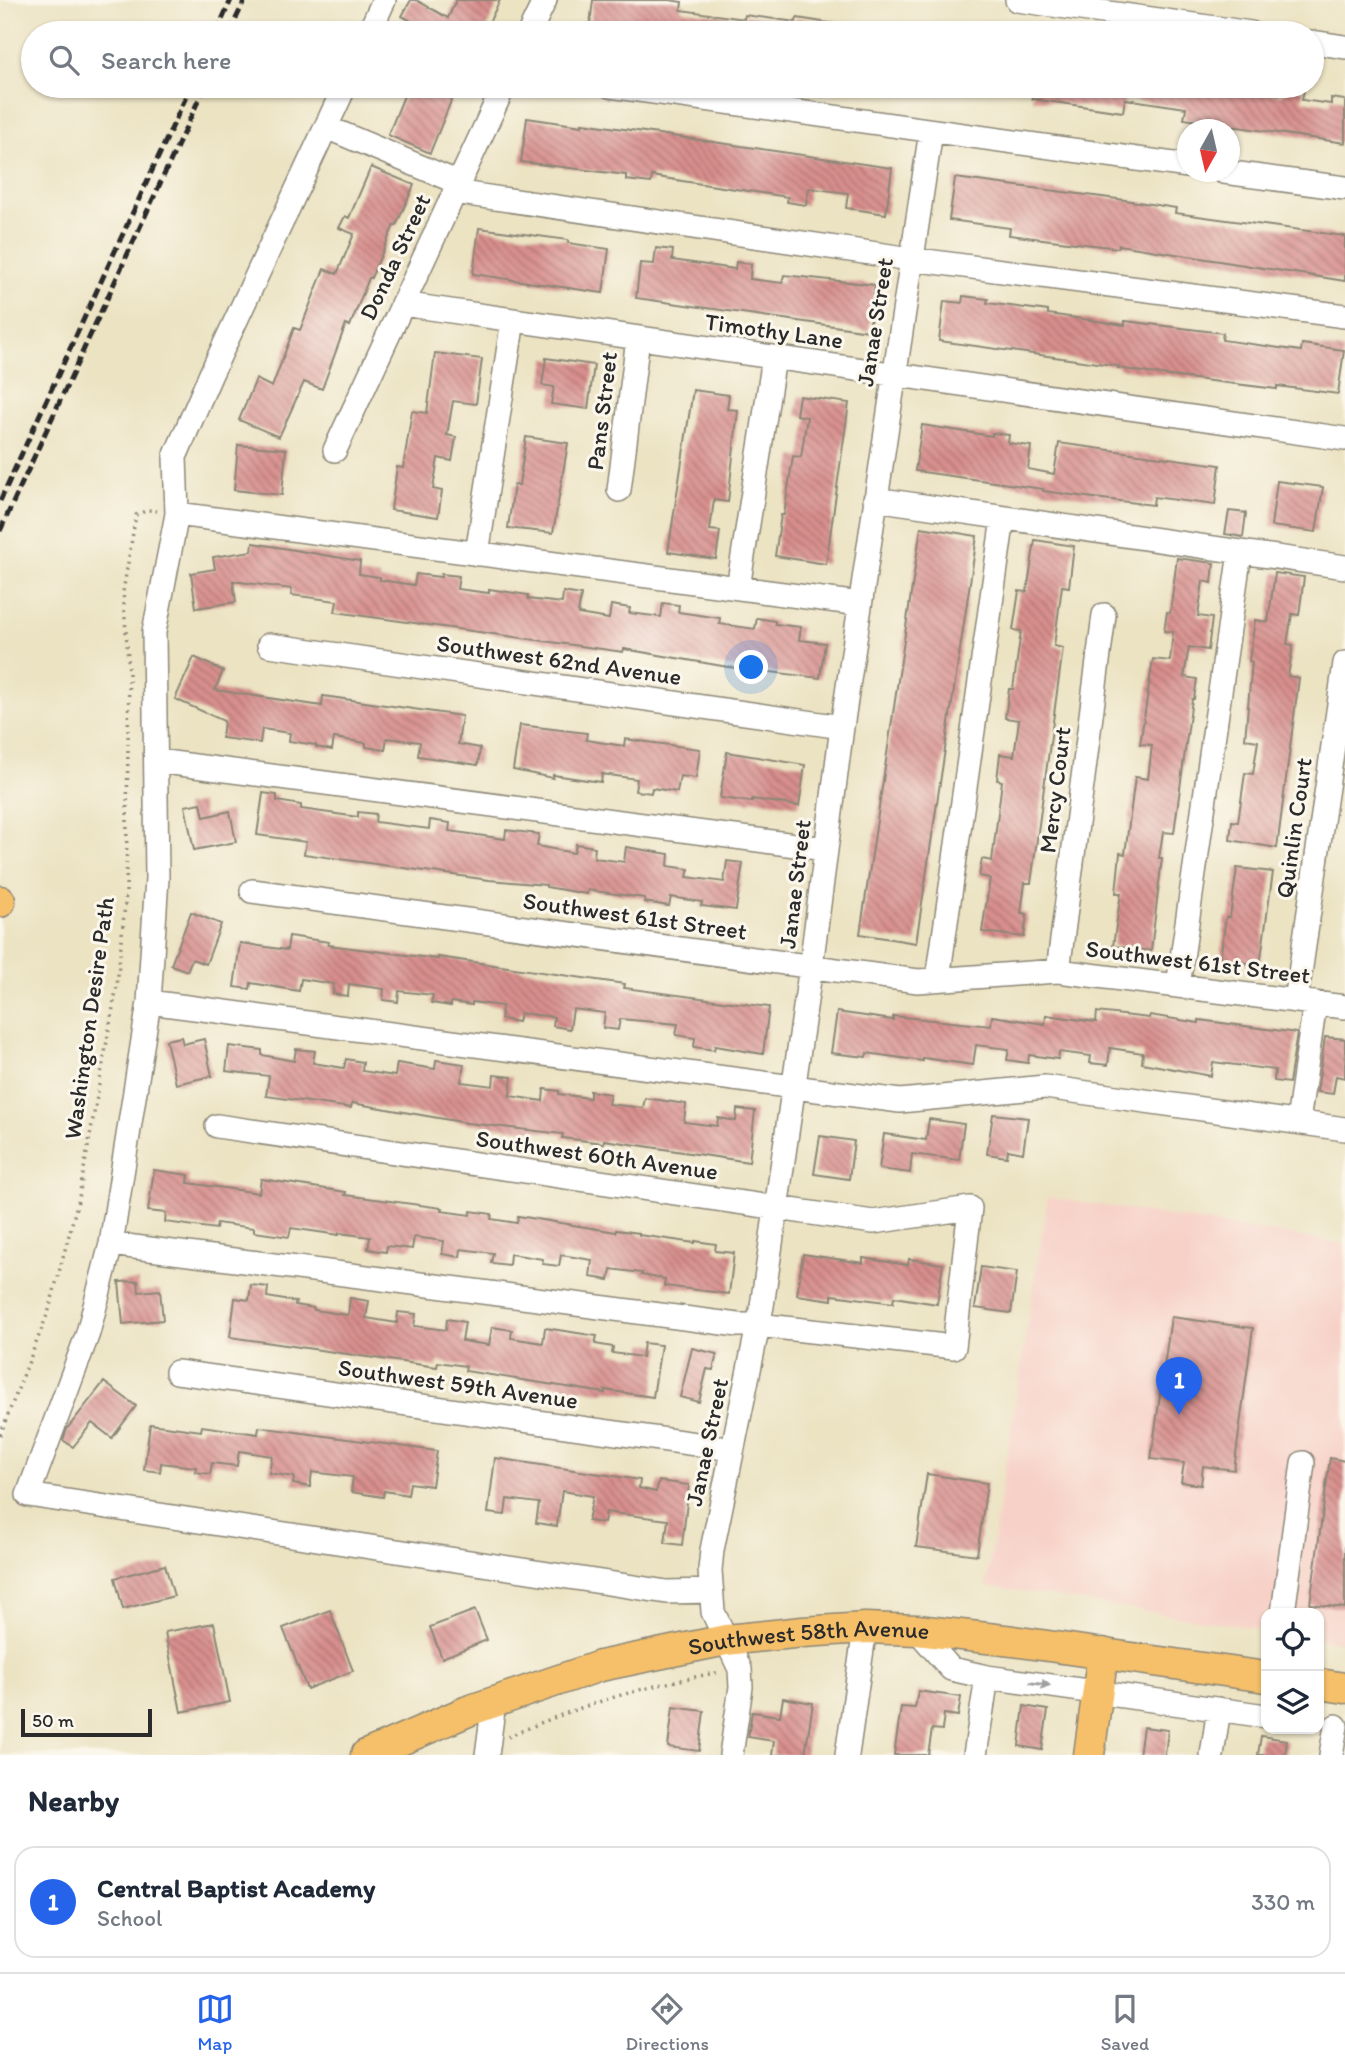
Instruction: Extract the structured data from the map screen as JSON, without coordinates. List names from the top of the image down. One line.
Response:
{"streets":{"main road":["Southwest 58th Avenue"],"street":["Donda Street","Janae Street","Timothy Lane","Pans Street","Southwest 62nd Avenue","Mercy Court","Quinlin Court","Southwest 61st Street","Southwest 60th Avenue","Southwest 59th Avenue"],"path":["Washington Desire Path"]},"crossings":[["Donda Street","Timothy Lane"],["Janae Street","Timothy Lane"],["Janae Street","Southwest 62nd Avenue"],["Janae Street","Southwest 61st Street"],["Janae Street","Southwest 60th Avenue"],["Janae Street","Southwest 59th Avenue"],["Janae Street","Southwest 58th Avenue"],["Timothy Lane","Pans Street"],["Mercy Court","Southwest 61st Street"],["Quinlin Court","Southwest 61st Street"]],"scale_bar":"50 m","north":"bottom","page":{"search":"Search here","pins":"1","scale":"50 m","heading":"Nearby","list":[{"mark":"1","name":"Central Baptist Academy","note":"School","value":"330 m"}],"nav":["Map","Directions","Saved"]}}
